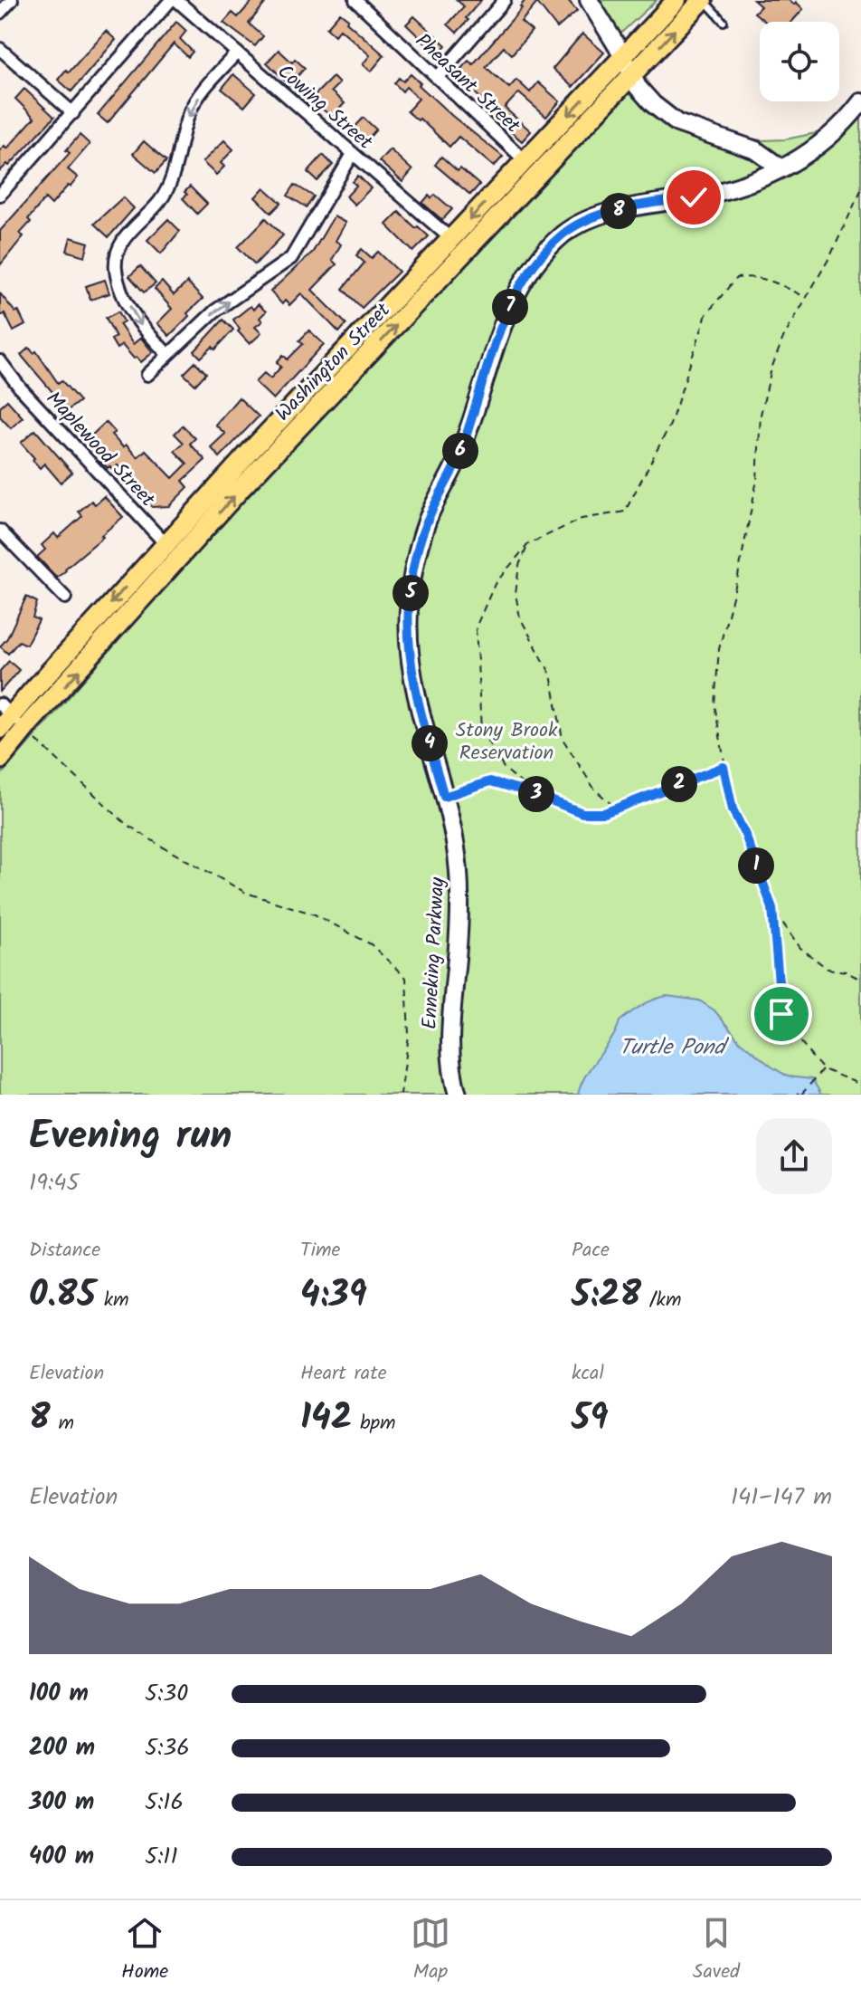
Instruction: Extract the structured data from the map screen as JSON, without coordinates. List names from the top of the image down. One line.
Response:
{"streets":{"main road":["Washington Street","Enneking Parkway"],"street":["Pheasant Street","Cowing Street","Maplewood Street"]},"crossings":[["Pheasant Street","Washington Street"],["Cowing Street","Washington Street"],["Washington Street","Maplewood Street"]],"water":["Turtle Pond"],"parks":["Stony Brook Reservation"],"page":{"pins":["8","7","6","5","4","2","3","1"],"heading":["Evening run","19:45"],"stats":[["Distance","0.85 km"],["Time","4:39"],["Pace","5:28 /km"],["Elevation","8 m"],["Heart rate","142 bpm"],["kcal","59"]],"chart":["Elevation","141–147 m"],"list":[{"name":"100 m","note":"5:30"},{"name":"200 m","note":"5:36"},{"name":"300 m","note":"5:16"},{"name":"400 m","note":"5:11"}],"tabs":["Home","Map","Saved"]}}
